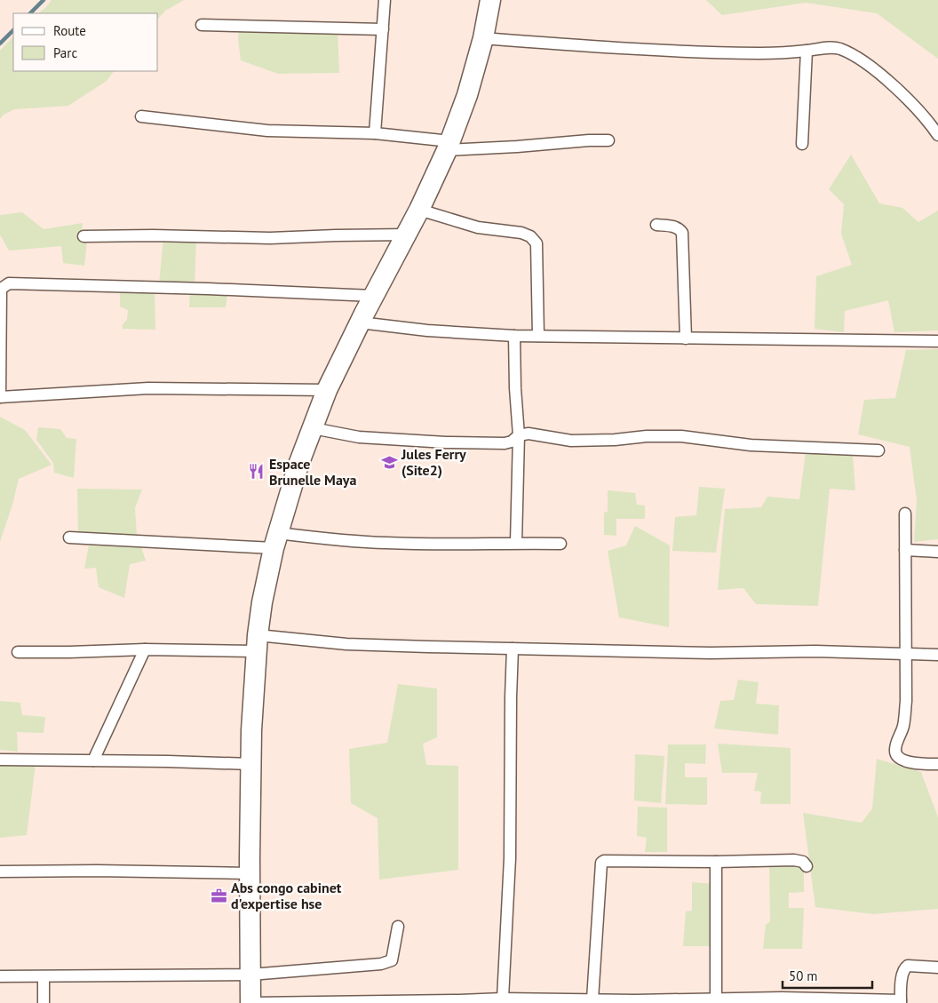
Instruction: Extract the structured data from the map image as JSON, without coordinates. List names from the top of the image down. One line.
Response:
{"places":{"school or university":["Jules Ferry (Site2)"],"restaurant":["Espace Brunelle Maya"],"office":["Abs congo cabinet d'expertise hse"]},"legend":["Route","Parc"],"scale_bar":"50 m"}
